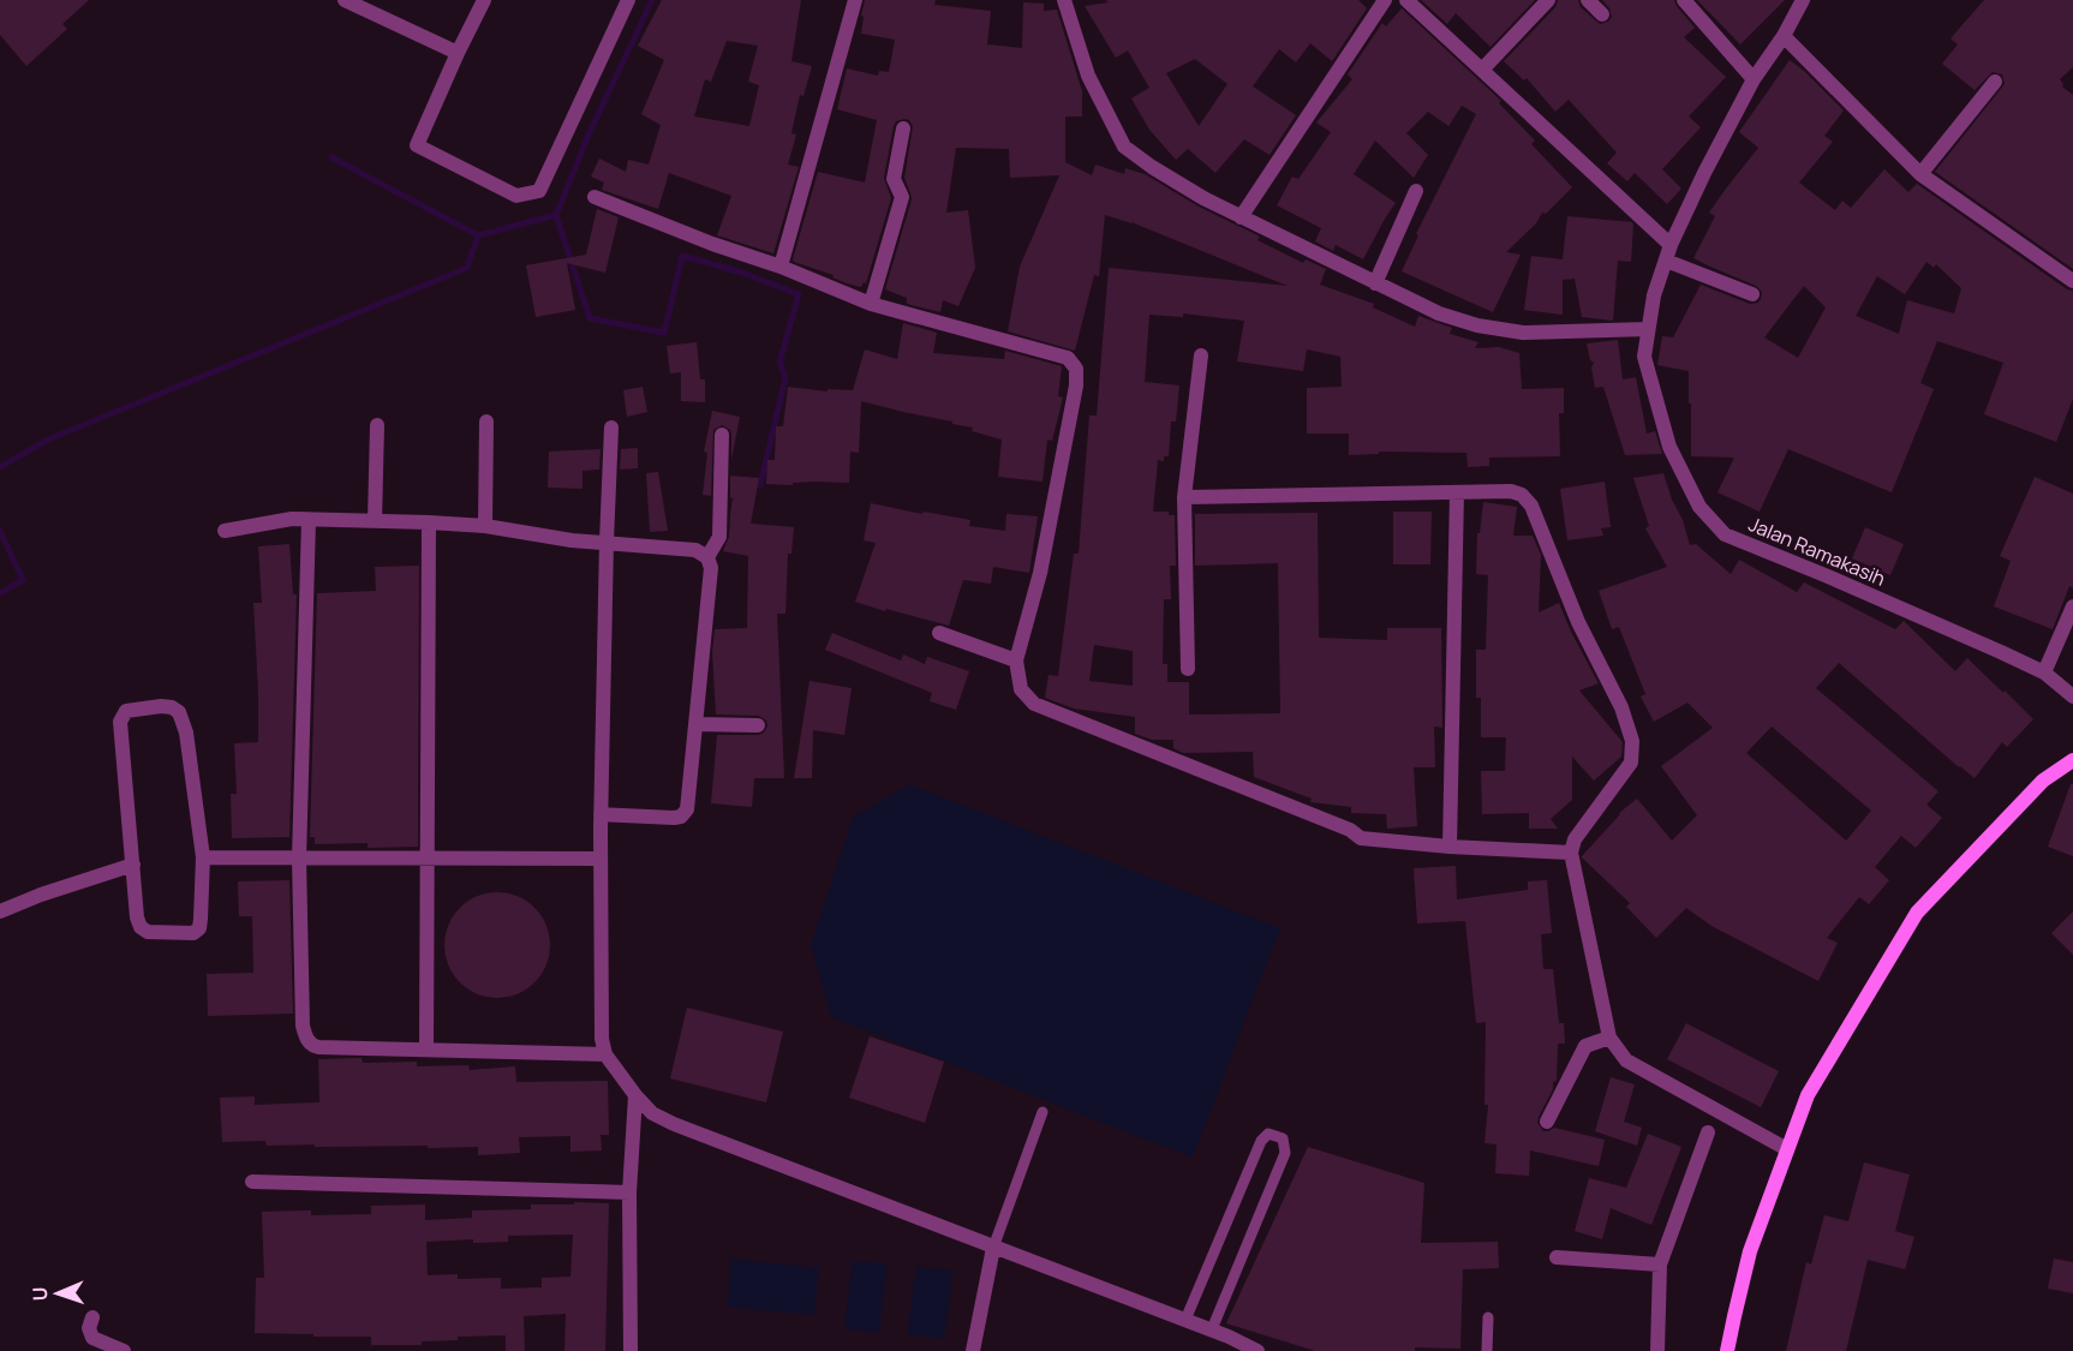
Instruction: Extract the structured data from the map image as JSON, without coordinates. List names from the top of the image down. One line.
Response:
{"streets":{"street":["Jalan Ramakasih"]},"north":"left"}
